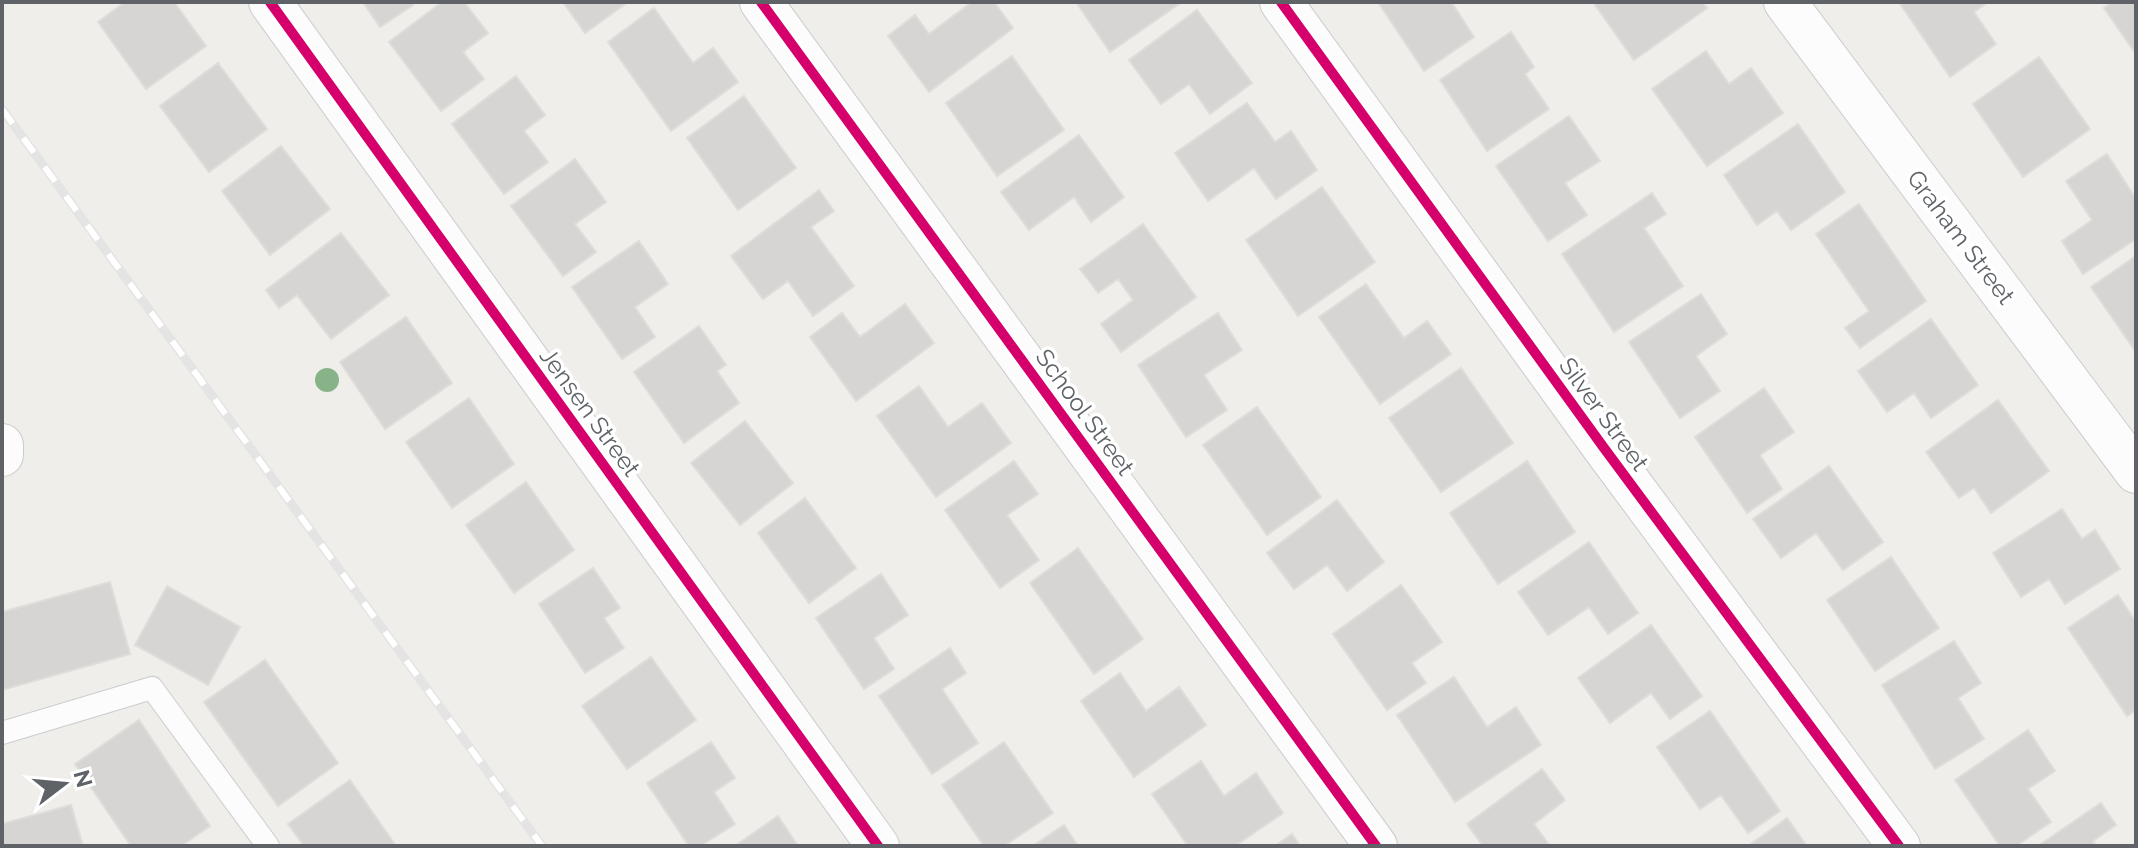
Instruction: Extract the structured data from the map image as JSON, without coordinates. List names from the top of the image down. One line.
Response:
{"streets":{"street":["Graham Street","Jensen Street","School Street","Silver Street"]},"north":"right"}
